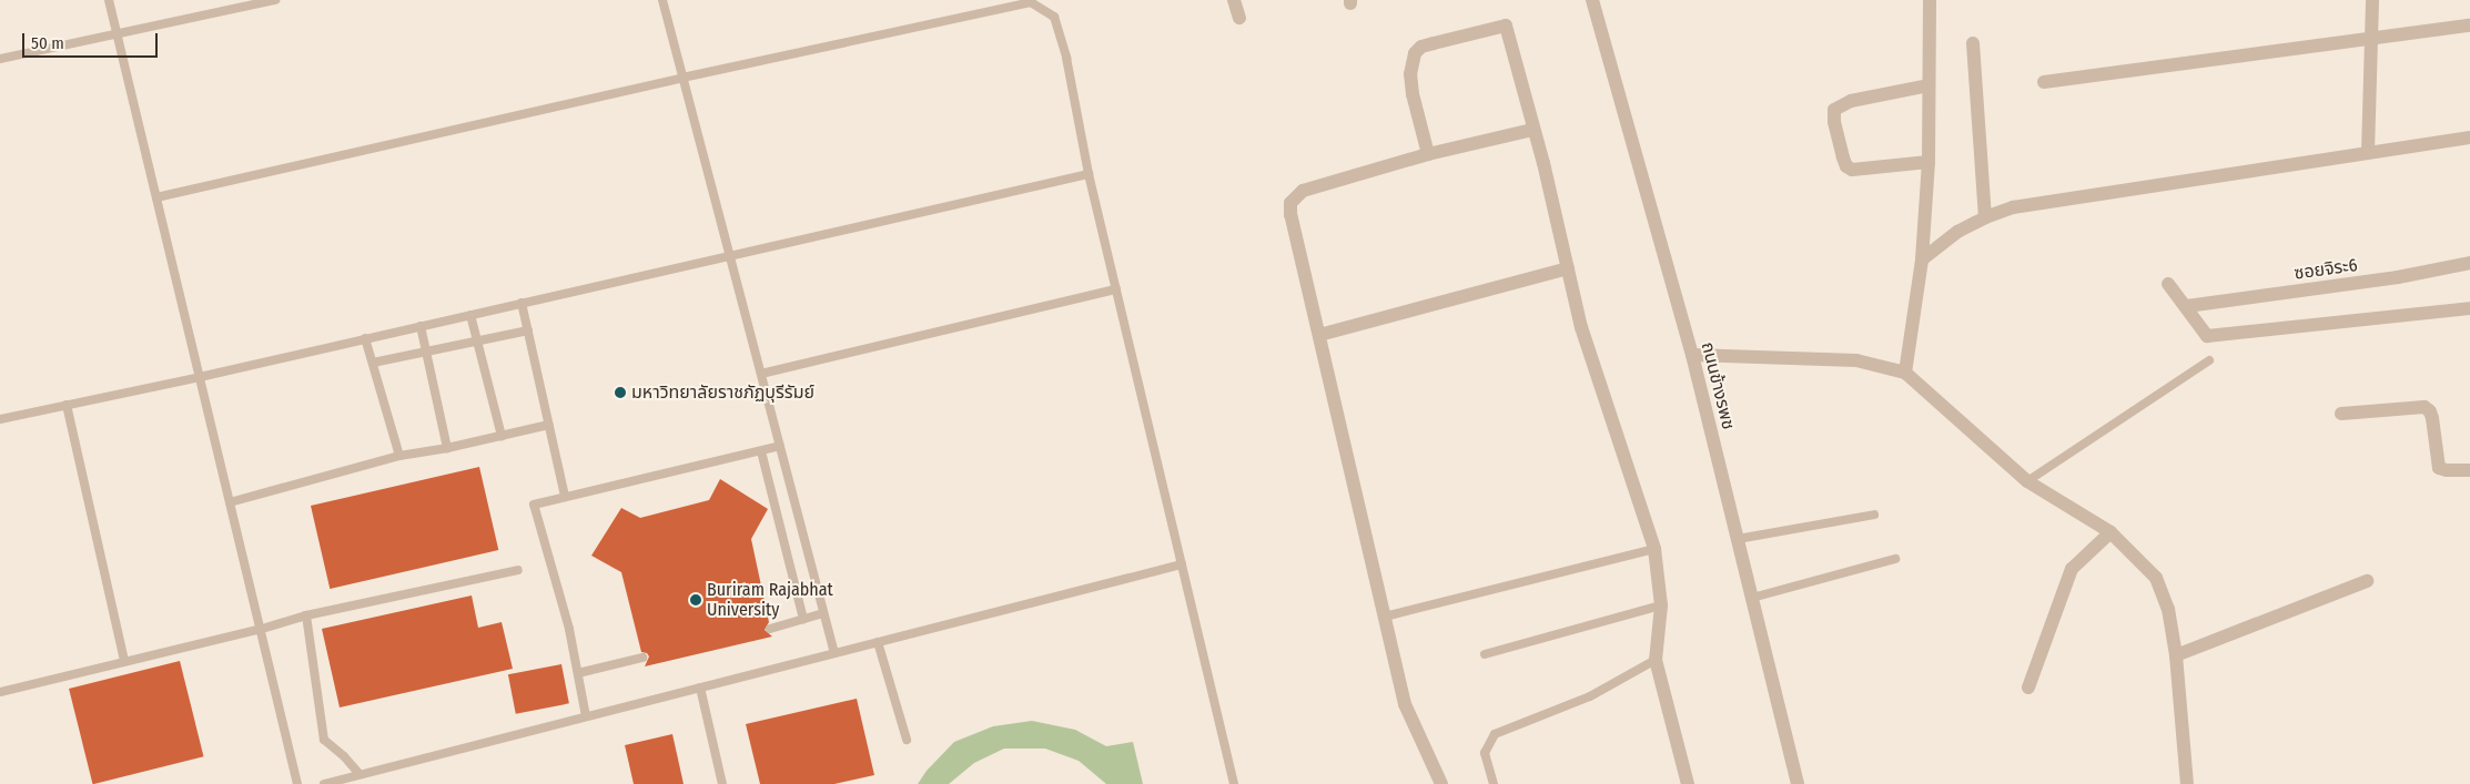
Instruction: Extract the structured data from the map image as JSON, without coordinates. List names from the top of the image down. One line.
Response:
{"streets":{"street":["ซอยจิระ6","ถนนข้างรพช"]},"places":["มหาวิทยาลัยราชภัฏบุรีรัมย์","Buriram Rajabhat University"],"scale_bar":"50 m"}
